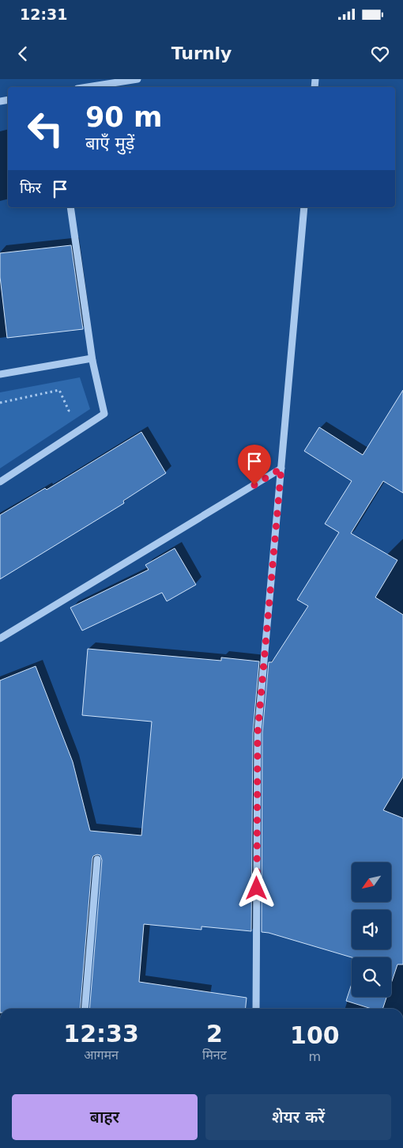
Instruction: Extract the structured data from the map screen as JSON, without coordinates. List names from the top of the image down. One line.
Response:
{"north":"bottom left","page":{"status":"12:31","header":"Turnly","turn":["90 m","बाएँ मुड़ें"],"then":"फिर","eta":["12:33","आगमन","2","मिनट","100","m"],"buttons":["बाहर","शेयर करें"]}}
